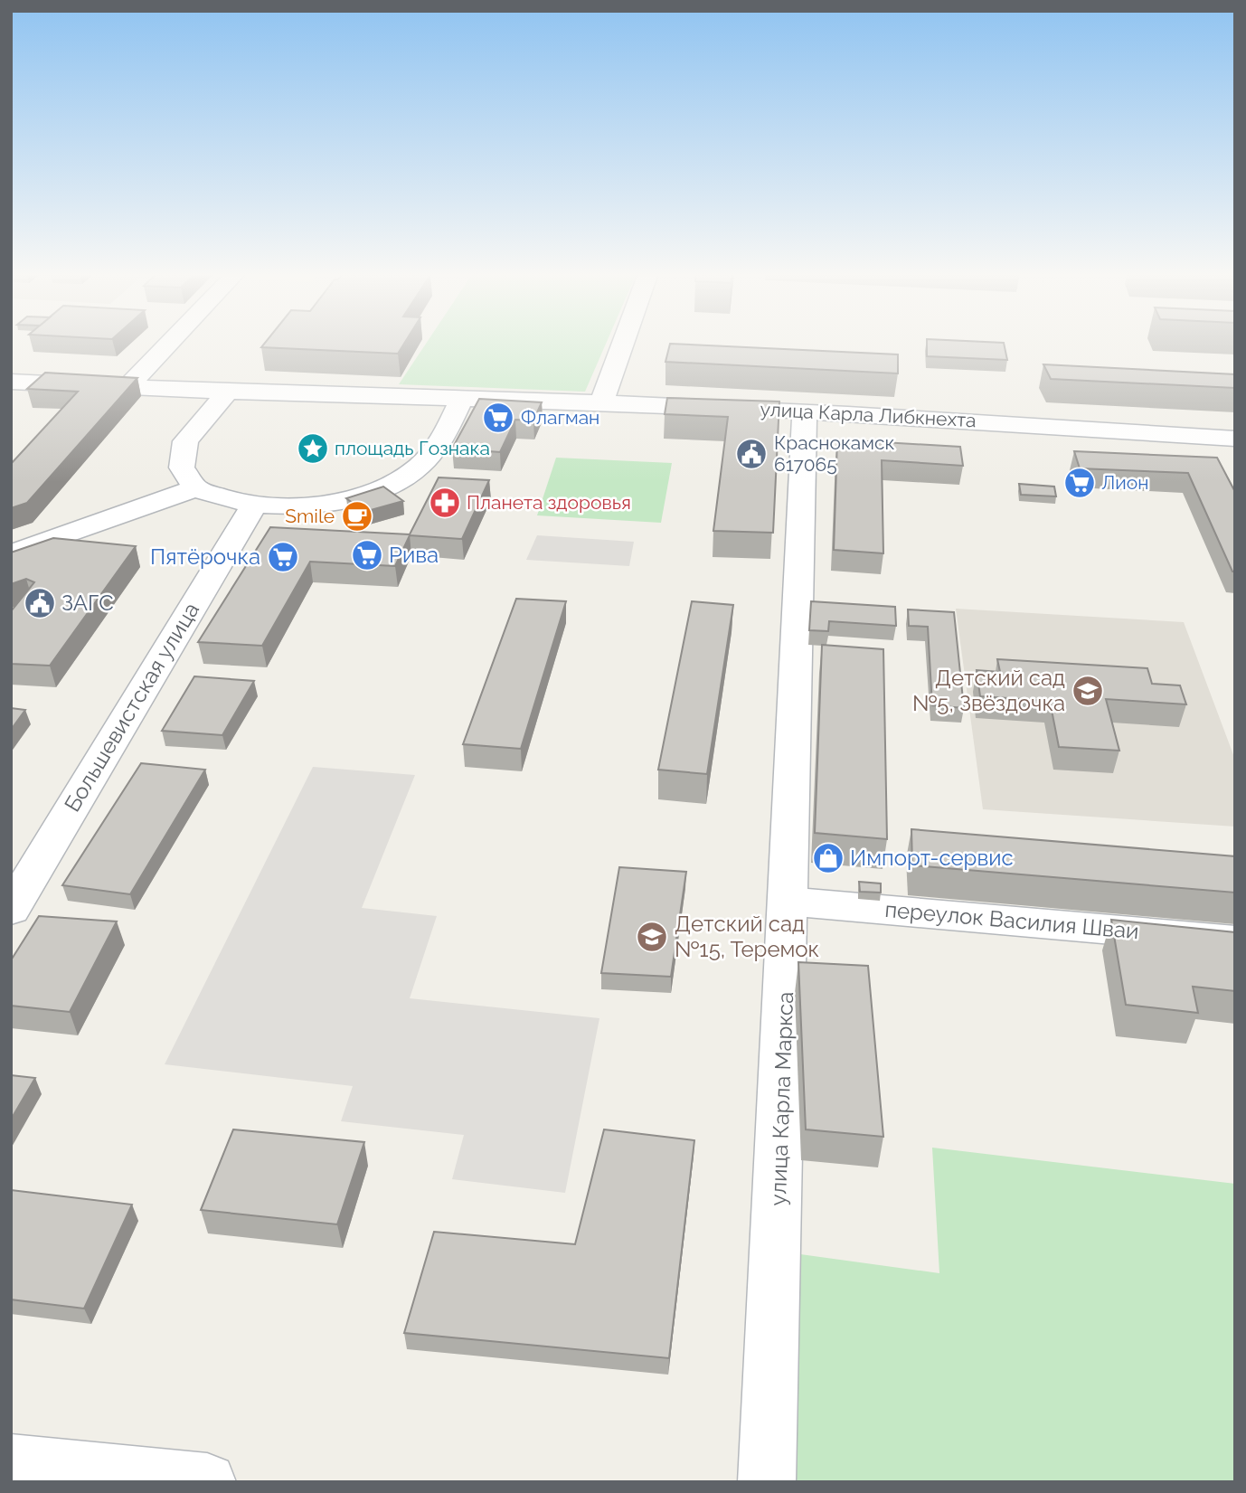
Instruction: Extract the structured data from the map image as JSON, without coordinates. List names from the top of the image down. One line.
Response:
{"streets":{"street":["улица Карла Либкнехта","Большевистская улица","переулок Василия Шваи","улица Карла Маркса"]},"crossings":[["улица Карла Либкнехта","улица Карла Маркса"],["переулок Василия Шваи","улица Карла Маркса"]],"places":{"supermarket":["Флагман","Лион","Рива","Пятёрочка"],"place":["площадь Гознака"],"public building":["Краснокамск 617065","ЗАГС"],"pharmacy":["Планета здоровья"],"cafe":["Smile"],"school or university":["Детский сад №5, Звёздочка","Детский сад №15, Теремок"],"shop":["Импорт-сервис"]}}
